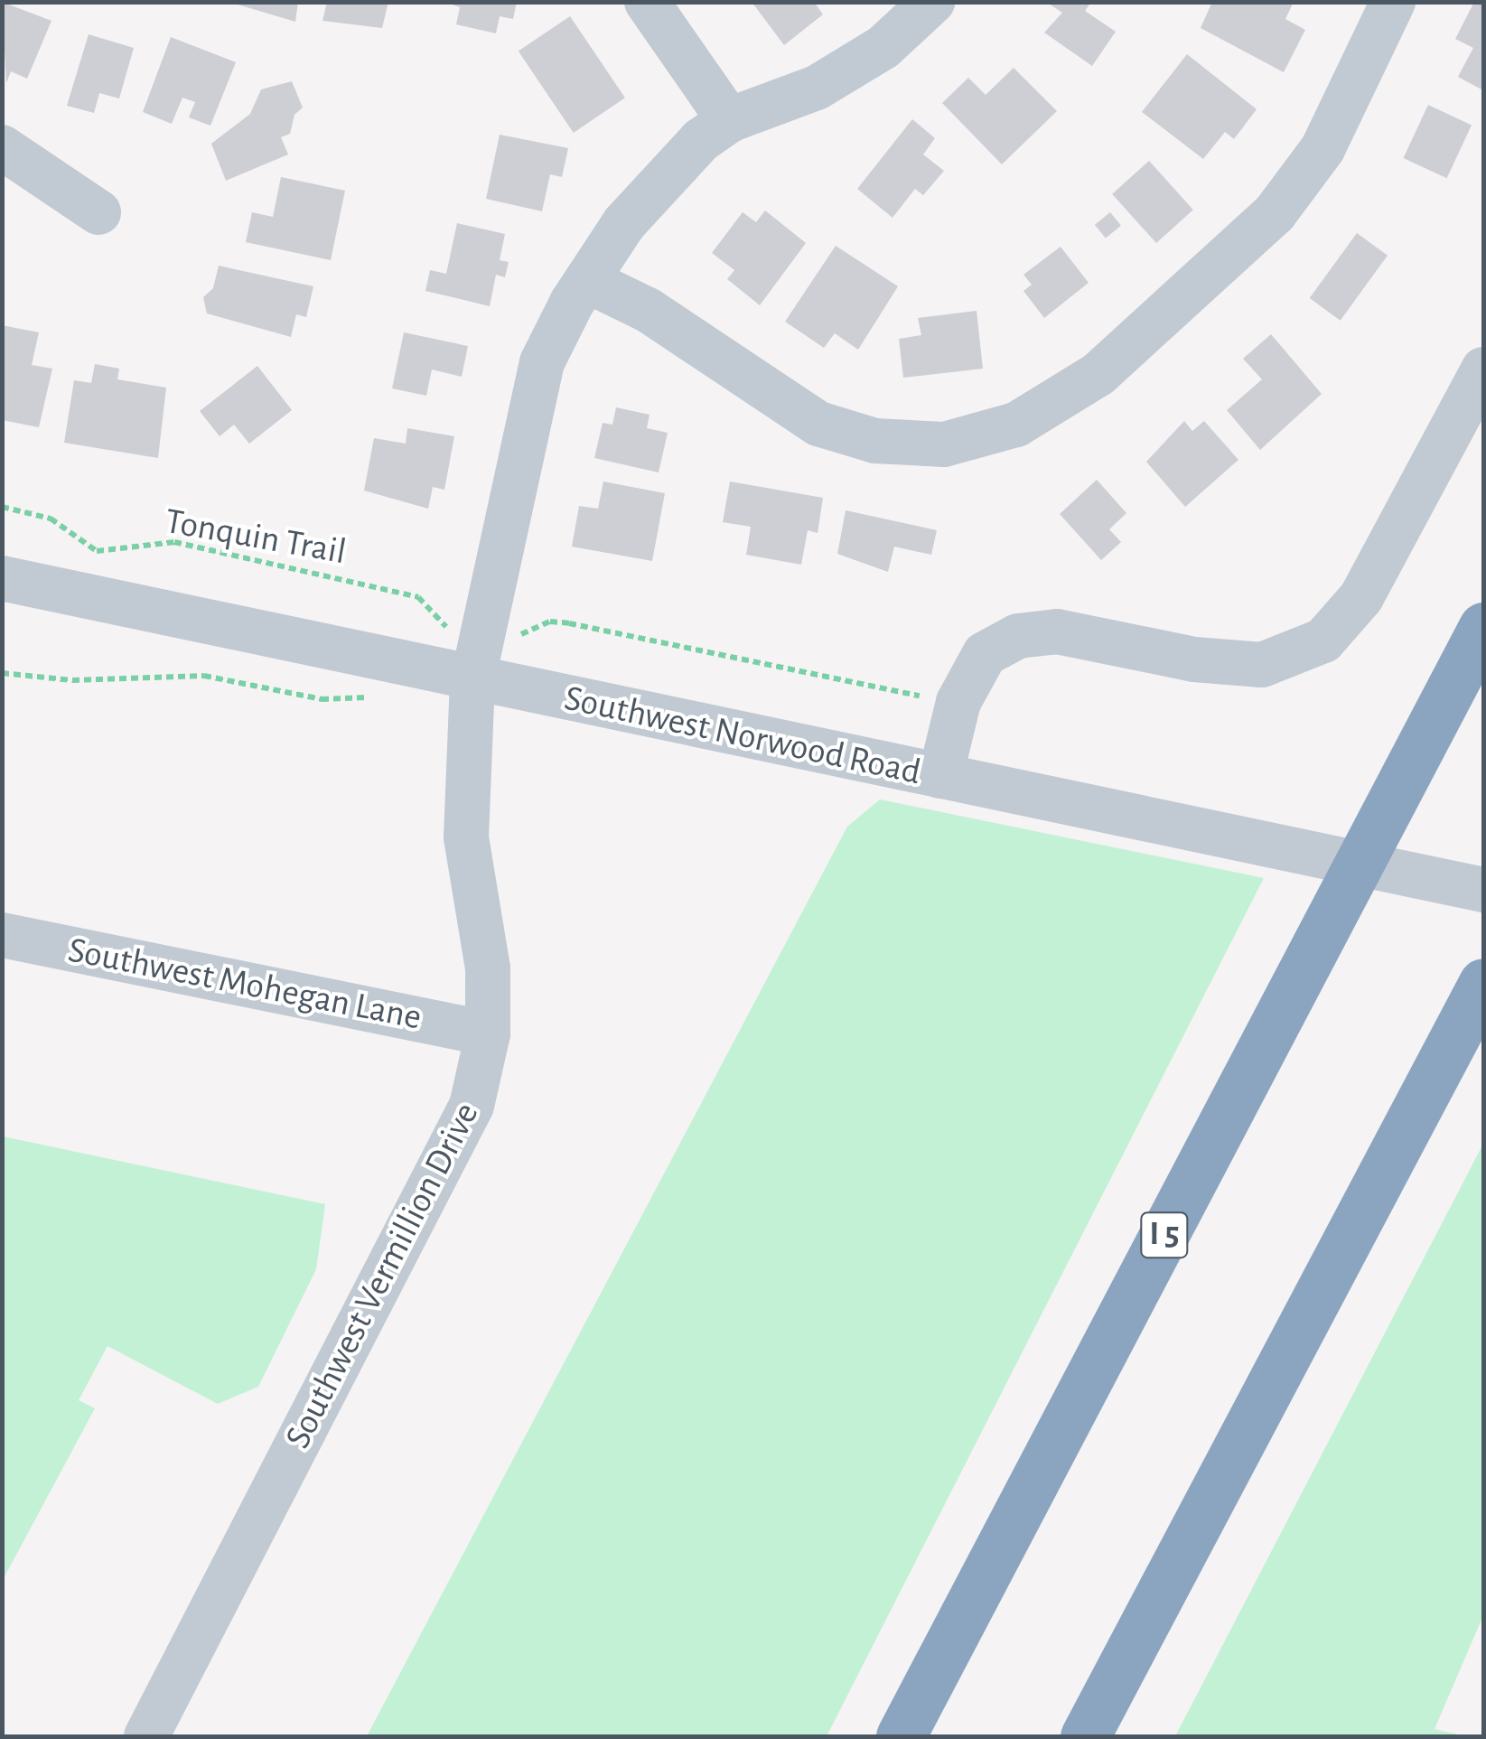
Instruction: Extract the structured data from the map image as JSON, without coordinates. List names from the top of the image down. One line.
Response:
{"streets":{"highway":["I 5"],"street":["Southwest Norwood Road","Southwest Mohegan Lane","Southwest Vermillion Drive"],"path":["Tonquin Trail"]},"crossings":[["Southwest Norwood Road","Southwest Vermillion Drive"],["Southwest Mohegan Lane","Southwest Vermillion Drive"]]}
